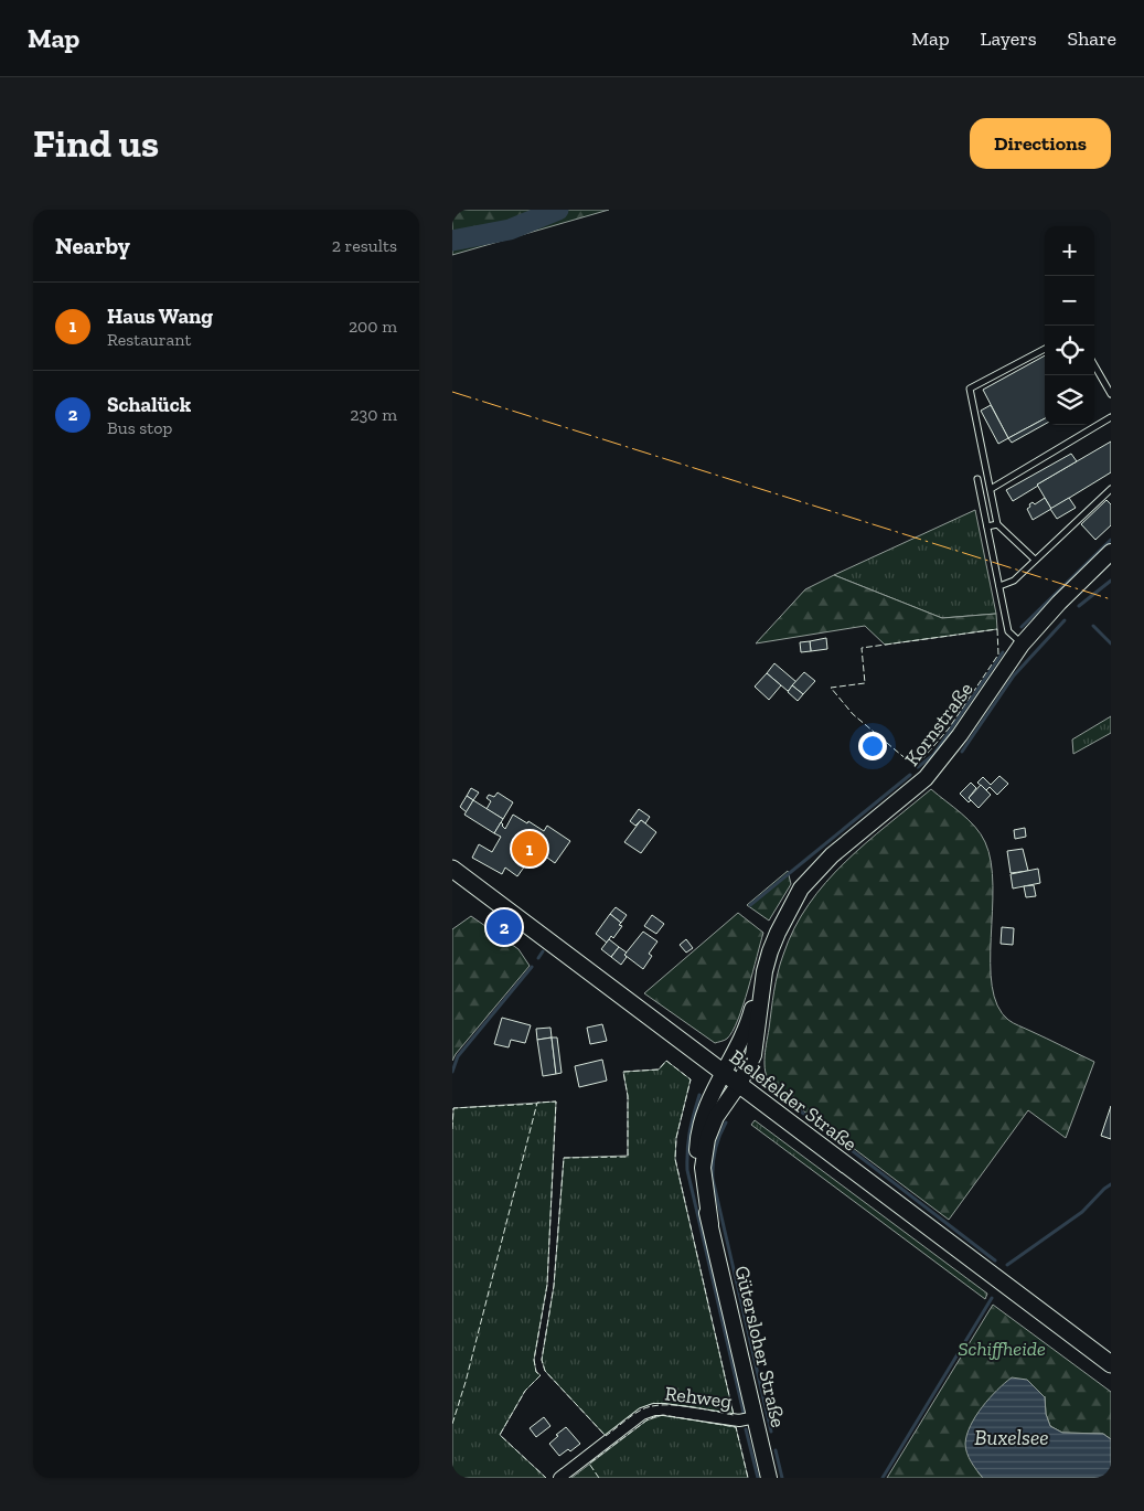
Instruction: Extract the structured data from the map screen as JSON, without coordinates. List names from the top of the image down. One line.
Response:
{"streets":{"main road":["Bielefelder Straße"],"street":["Kornstraße","Gütersloher Straße","Rehweg"]},"crossings":[["Kornstraße","Bielefelder Straße"],["Kornstraße","Gütersloher Straße"],["Bielefelder Straße","Gütersloher Straße"],["Gütersloher Straße","Rehweg"]],"water":["Buxelsee"],"parks":["Schiffheide"],"page":{"header":"Map","nav":["Map","Layers","Share"],"buttons":"Directions","title":"Find us","heading":["Nearby","2 results"],"map_buttons":["+","−"],"list":[{"mark":"1","name":"Haus Wang","note":"Restaurant","value":"200 m"},{"mark":"2","name":"Schalück","note":"Bus stop","value":"230 m"}],"pins":["1","2"]}}
